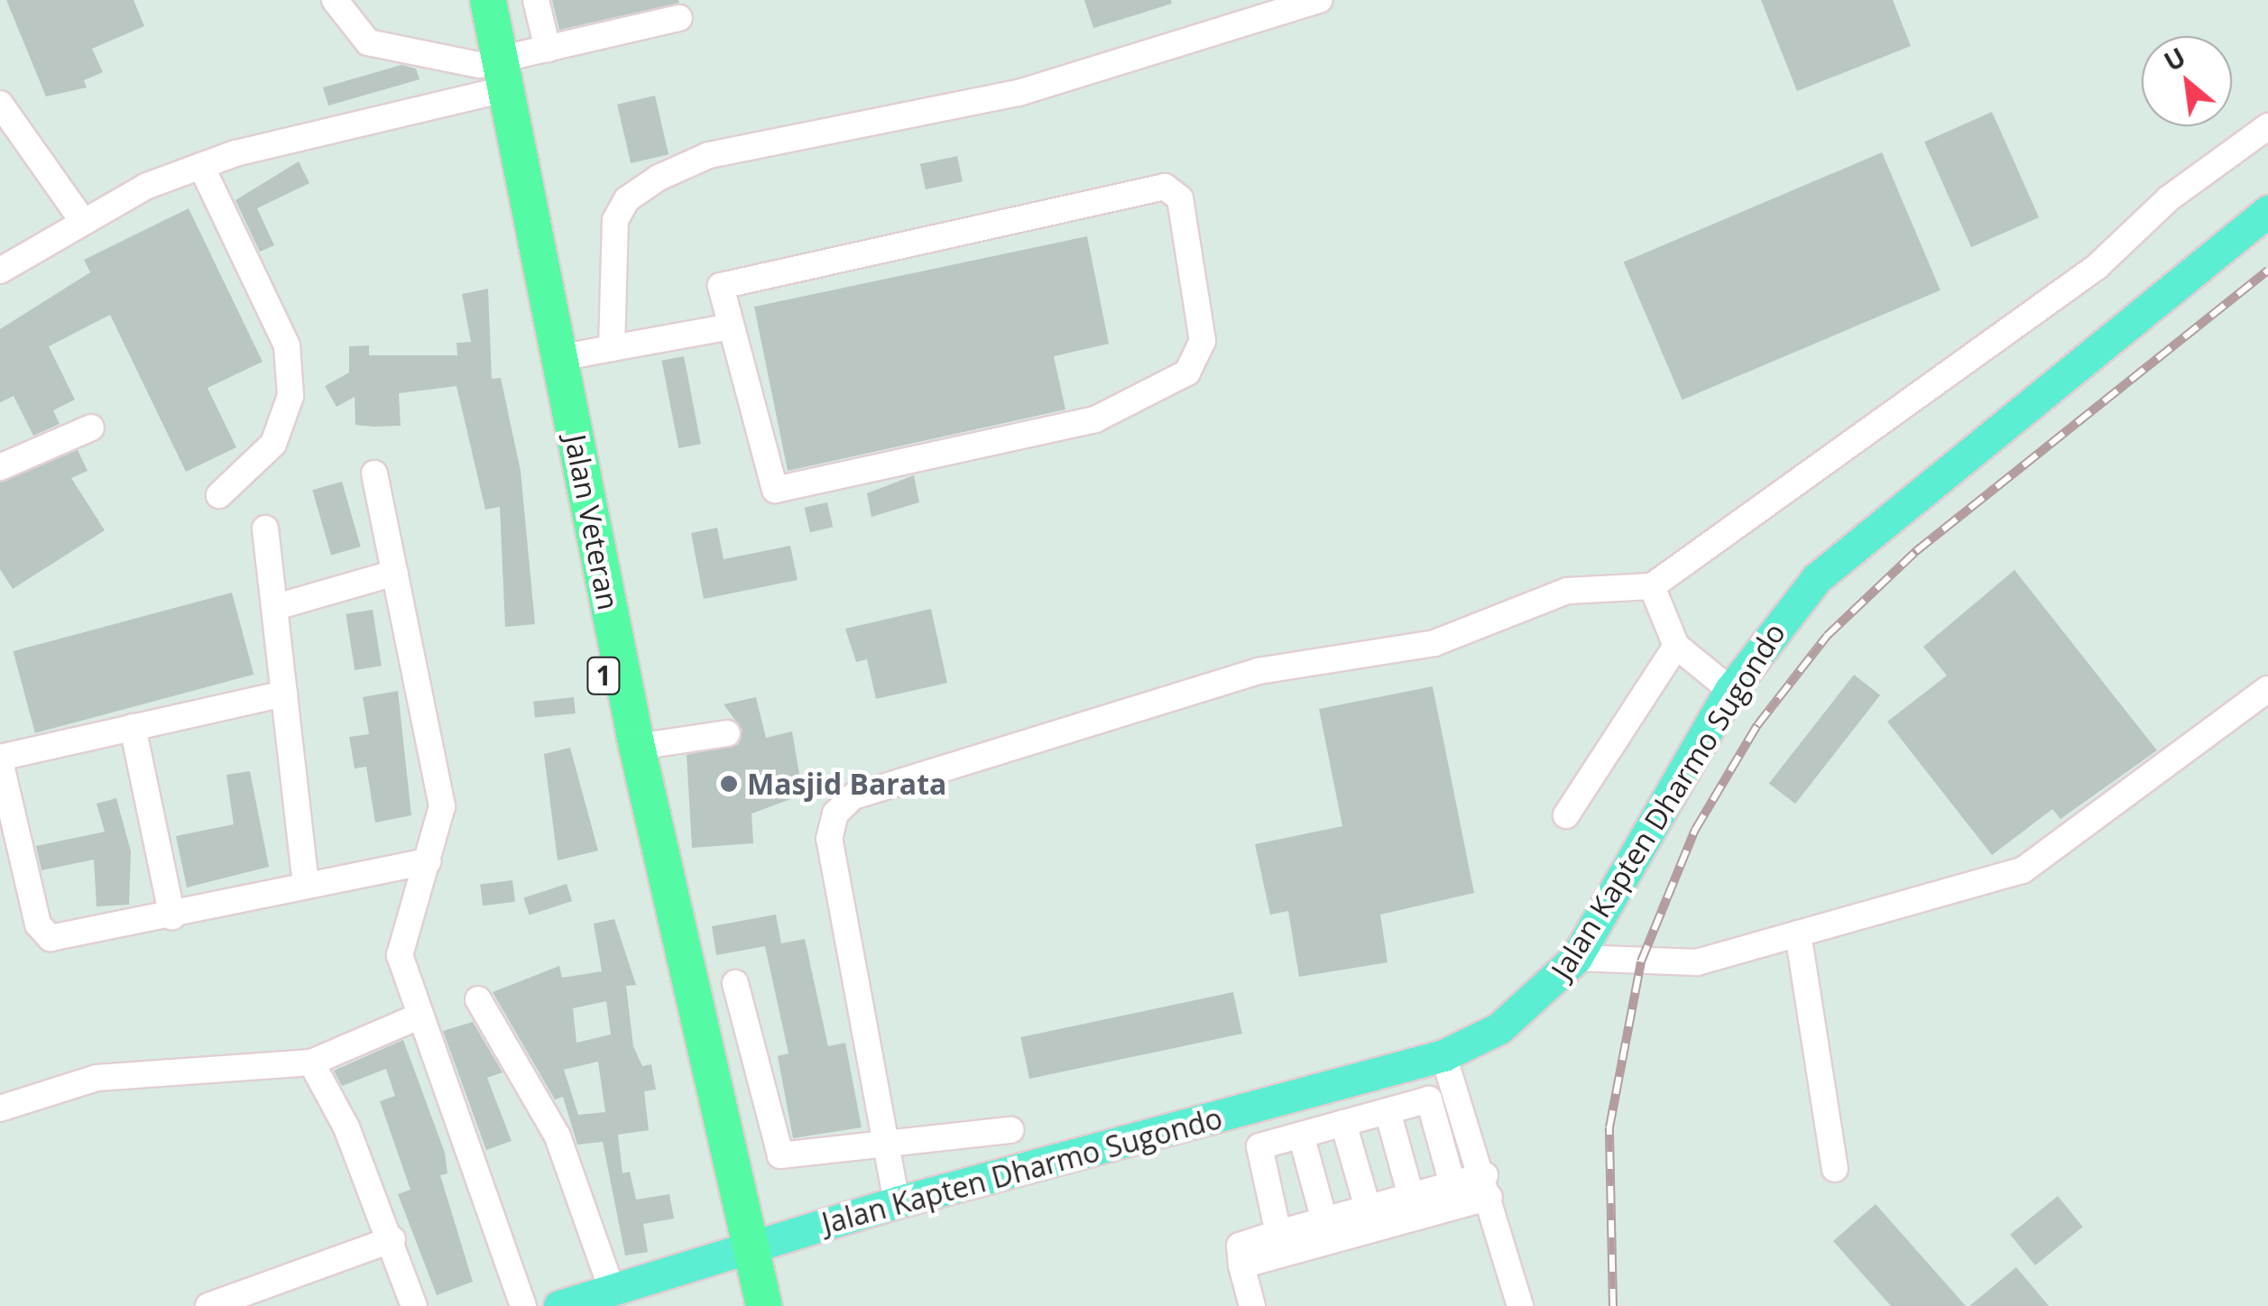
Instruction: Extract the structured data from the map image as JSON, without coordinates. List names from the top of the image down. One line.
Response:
{"streets":{"highway":["Jalan Veteran","1"],"main road":["Jalan Kapten Dharmo Sugondo"]},"crossings":[["Jalan Veteran","Jalan Kapten Dharmo Sugondo"]],"places":["Masjid Barata"],"north":"top left"}
